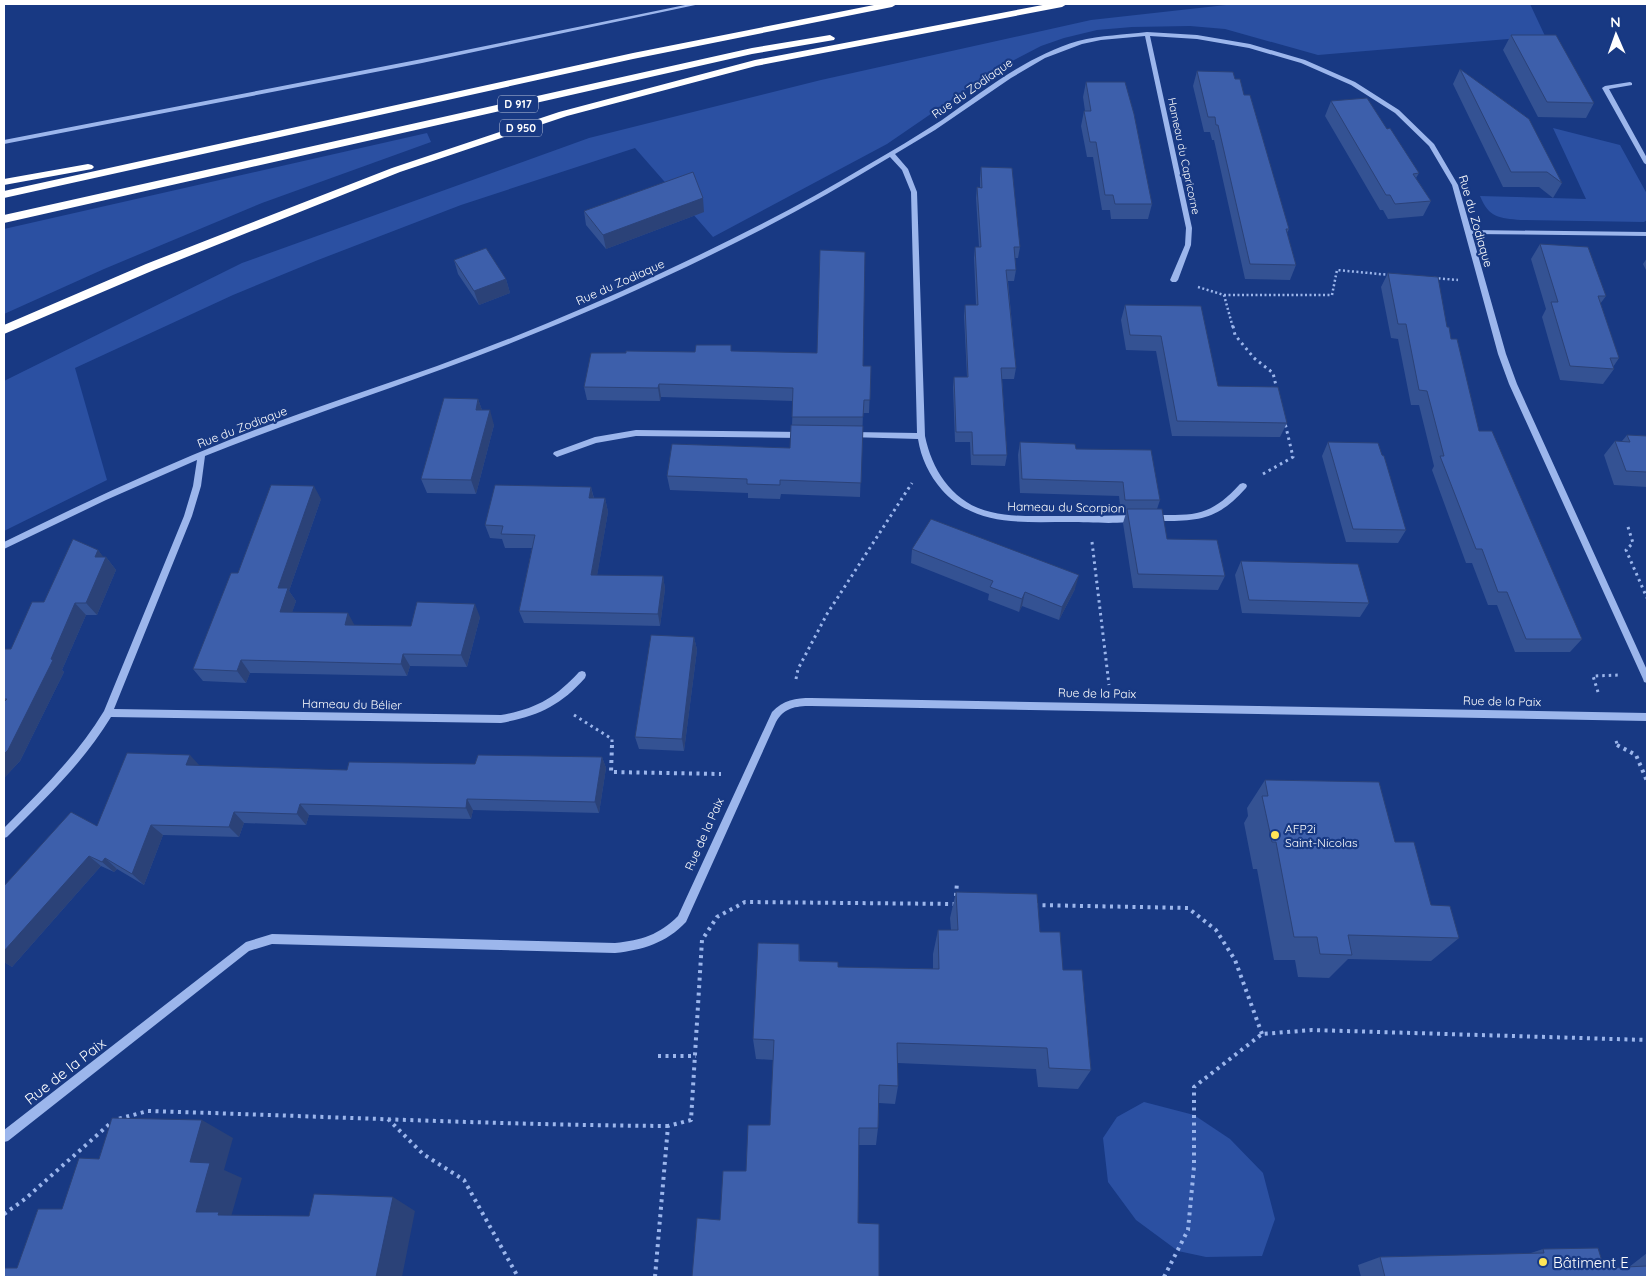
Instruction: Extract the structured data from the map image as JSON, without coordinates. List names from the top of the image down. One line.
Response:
{"streets":{"highway":["D 917","D 950"],"street":["Rue du Zodiaque","Hameau du Capricorne","Hameau du Scorpion","Rue de la Paix","Hameau du Bélier"]},"crossings":[["Rue du Zodiaque","Hameau du Capricorne"],["Rue du Zodiaque","Hameau du Scorpion"]],"places":["AFP2i Saint-Nicolas","Bâtiment E"],"north":"top"}
